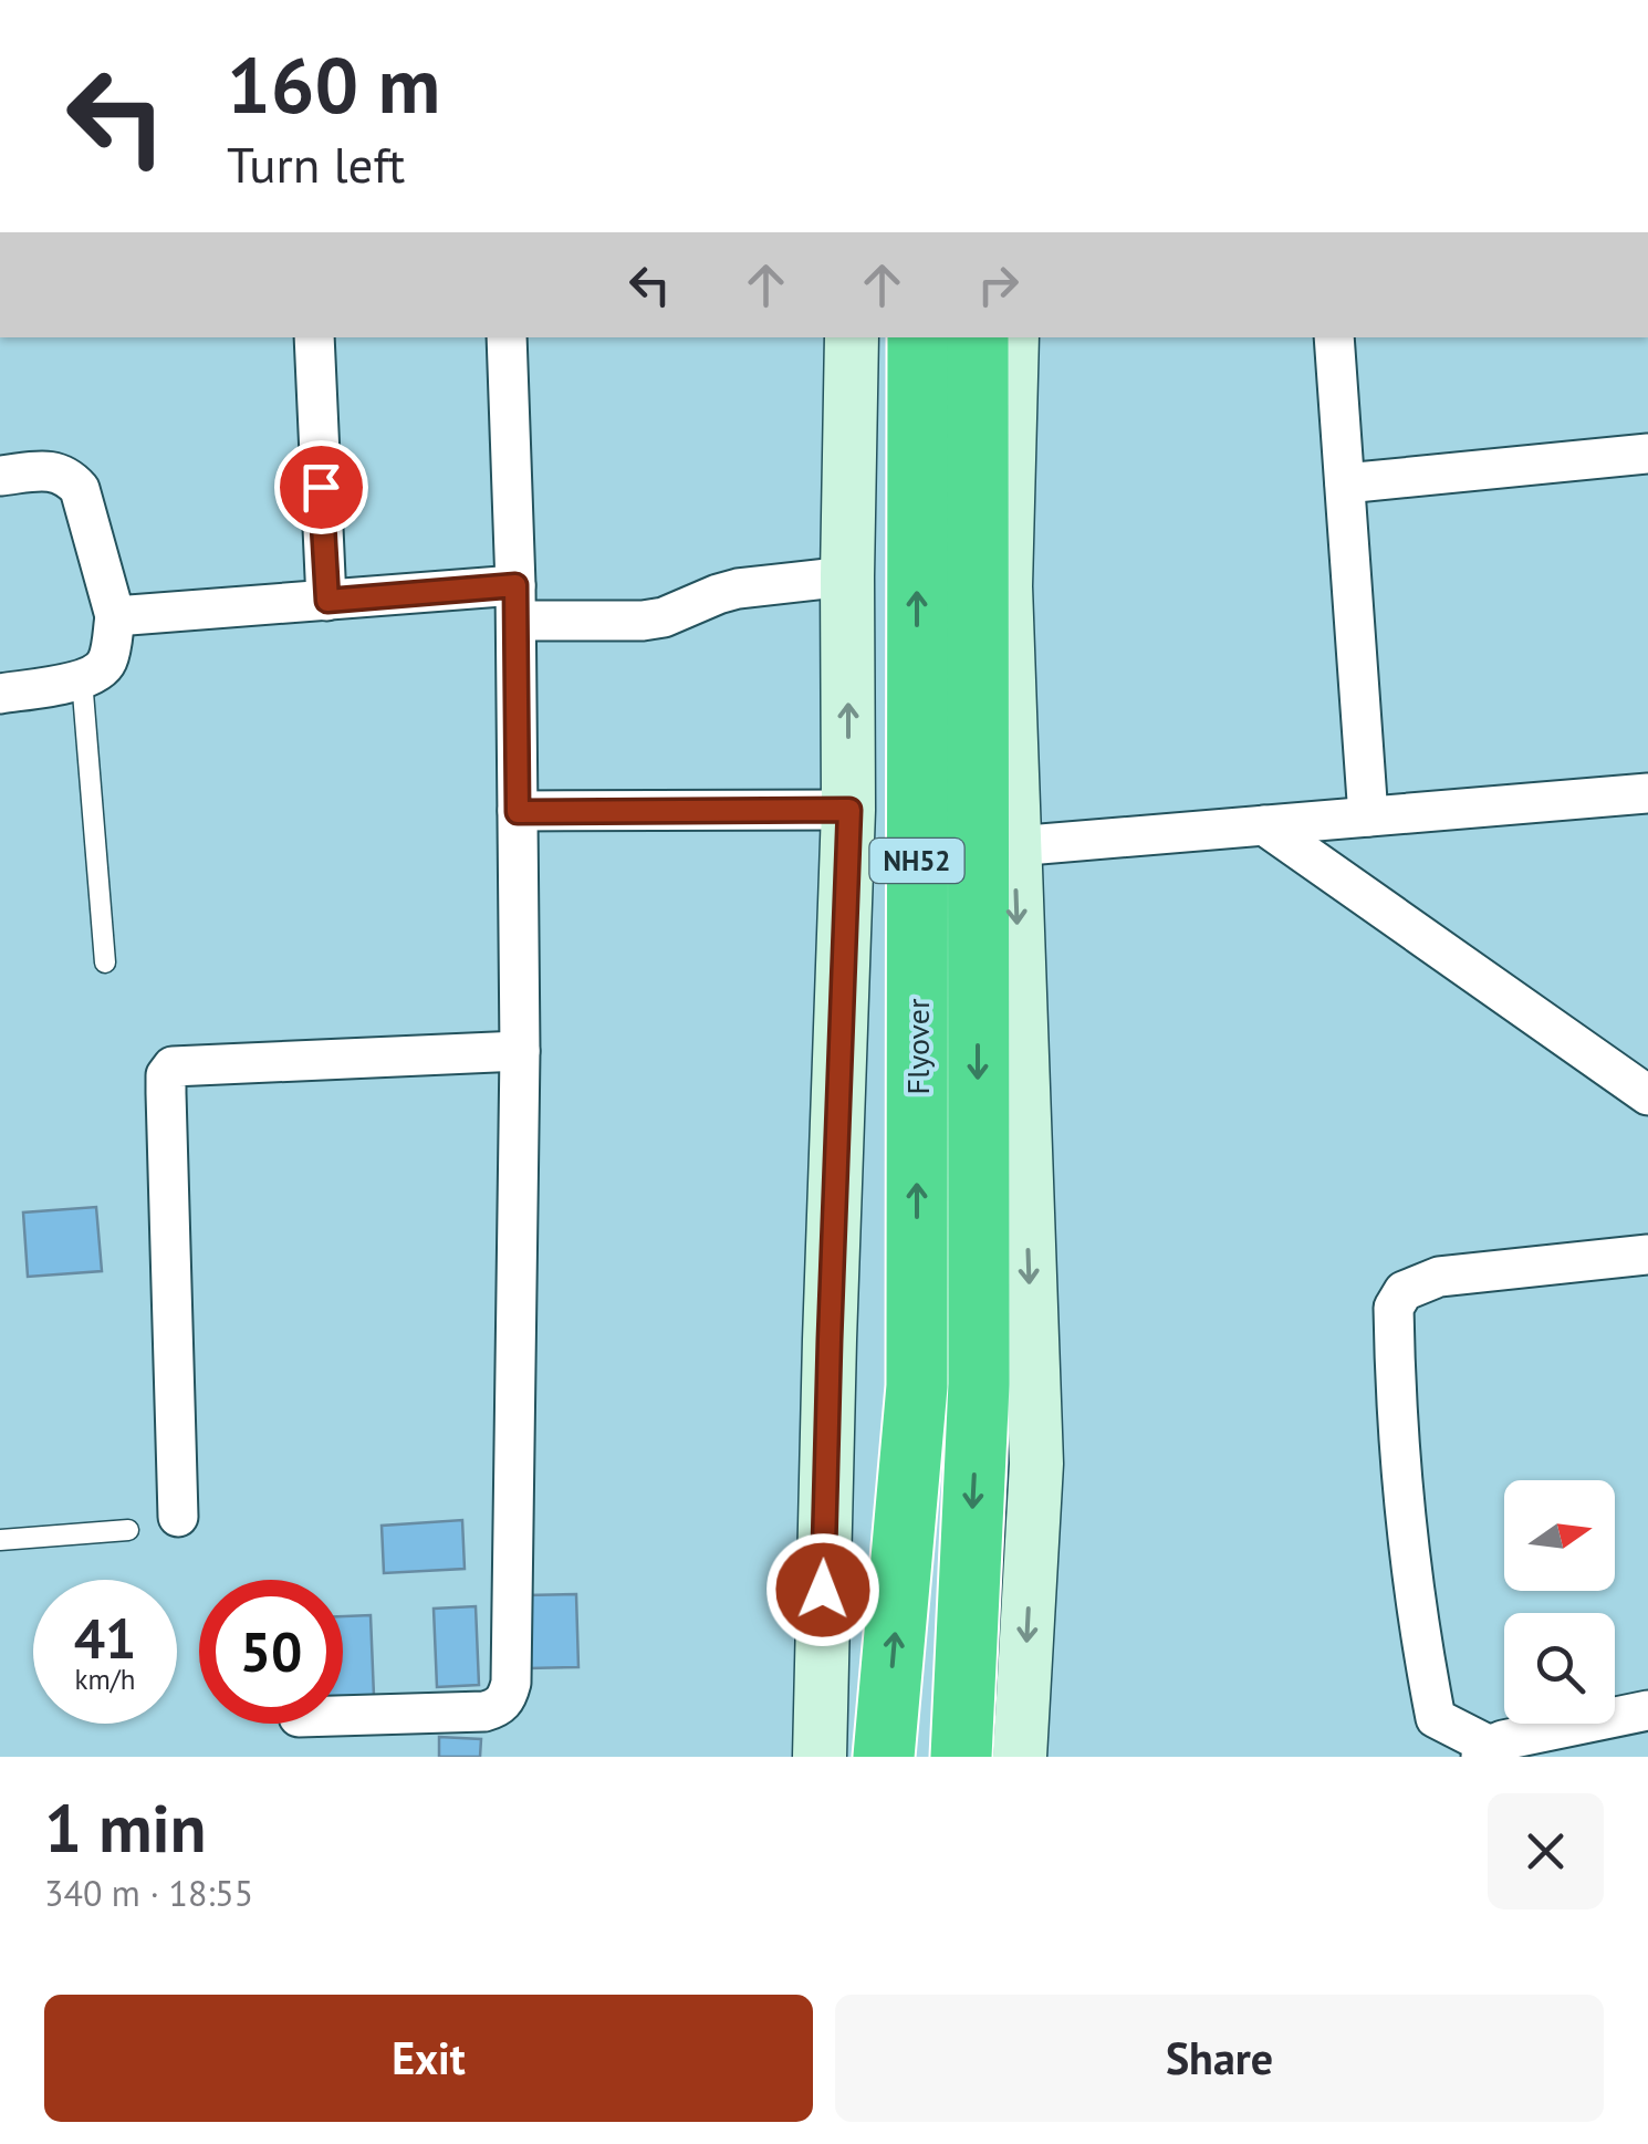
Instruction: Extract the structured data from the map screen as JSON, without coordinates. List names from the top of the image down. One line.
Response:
{"streets":{"highway":["NH52","Flyover"]},"north":"right","page":{"turn":["160 m","Turn left"],"speed":"41 km/h","limit":"50","heading":["1 min","340 m · 18:55"],"buttons":["Exit","Share"]}}
